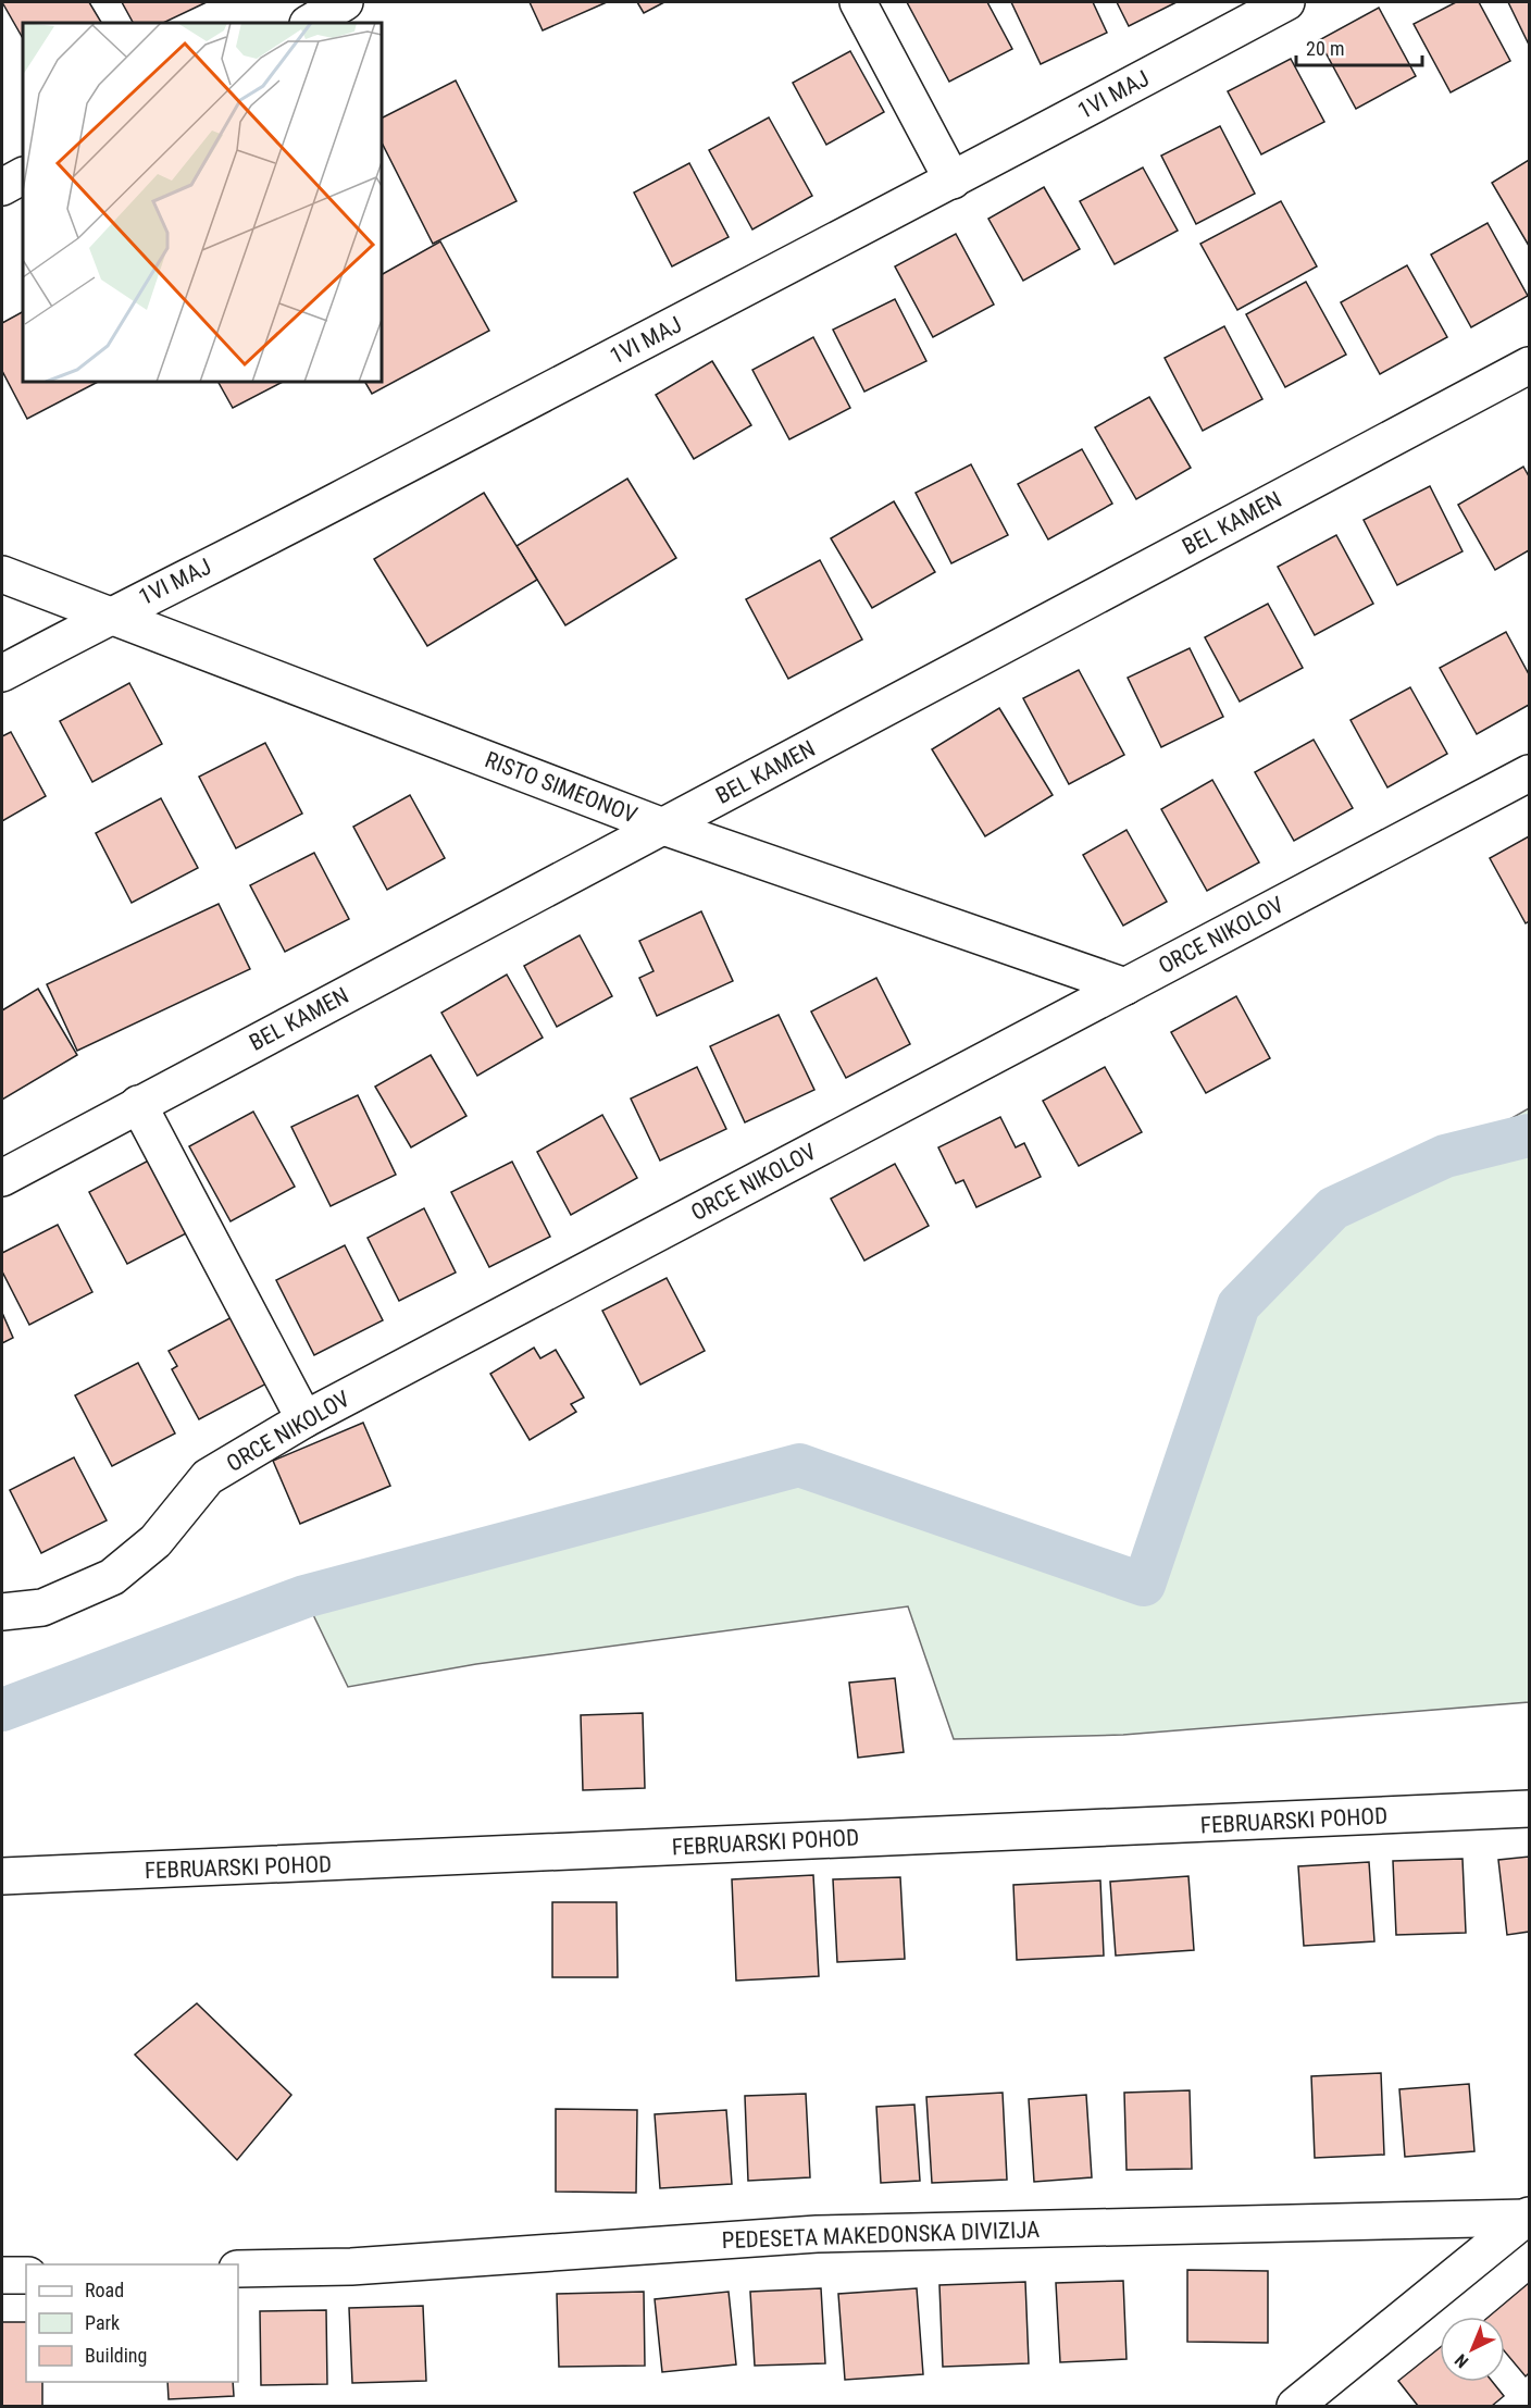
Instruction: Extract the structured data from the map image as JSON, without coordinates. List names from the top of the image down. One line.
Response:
{"streets":{"street":["1VI MAJ","BEL KAMEN","RISTO SIMEONOV","ORCE NIKOLOV","FEBRUARSKI POHOD","PEDESETA MAKEDONSKA DIVIZIJA"]},"crossings":[["1VI MAJ","RISTO SIMEONOV"],["BEL KAMEN","RISTO SIMEONOV"],["RISTO SIMEONOV","ORCE NIKOLOV"]],"legend":["Road","Park","Building"],"scale_bar":"20 m","north":"bottom left"}
